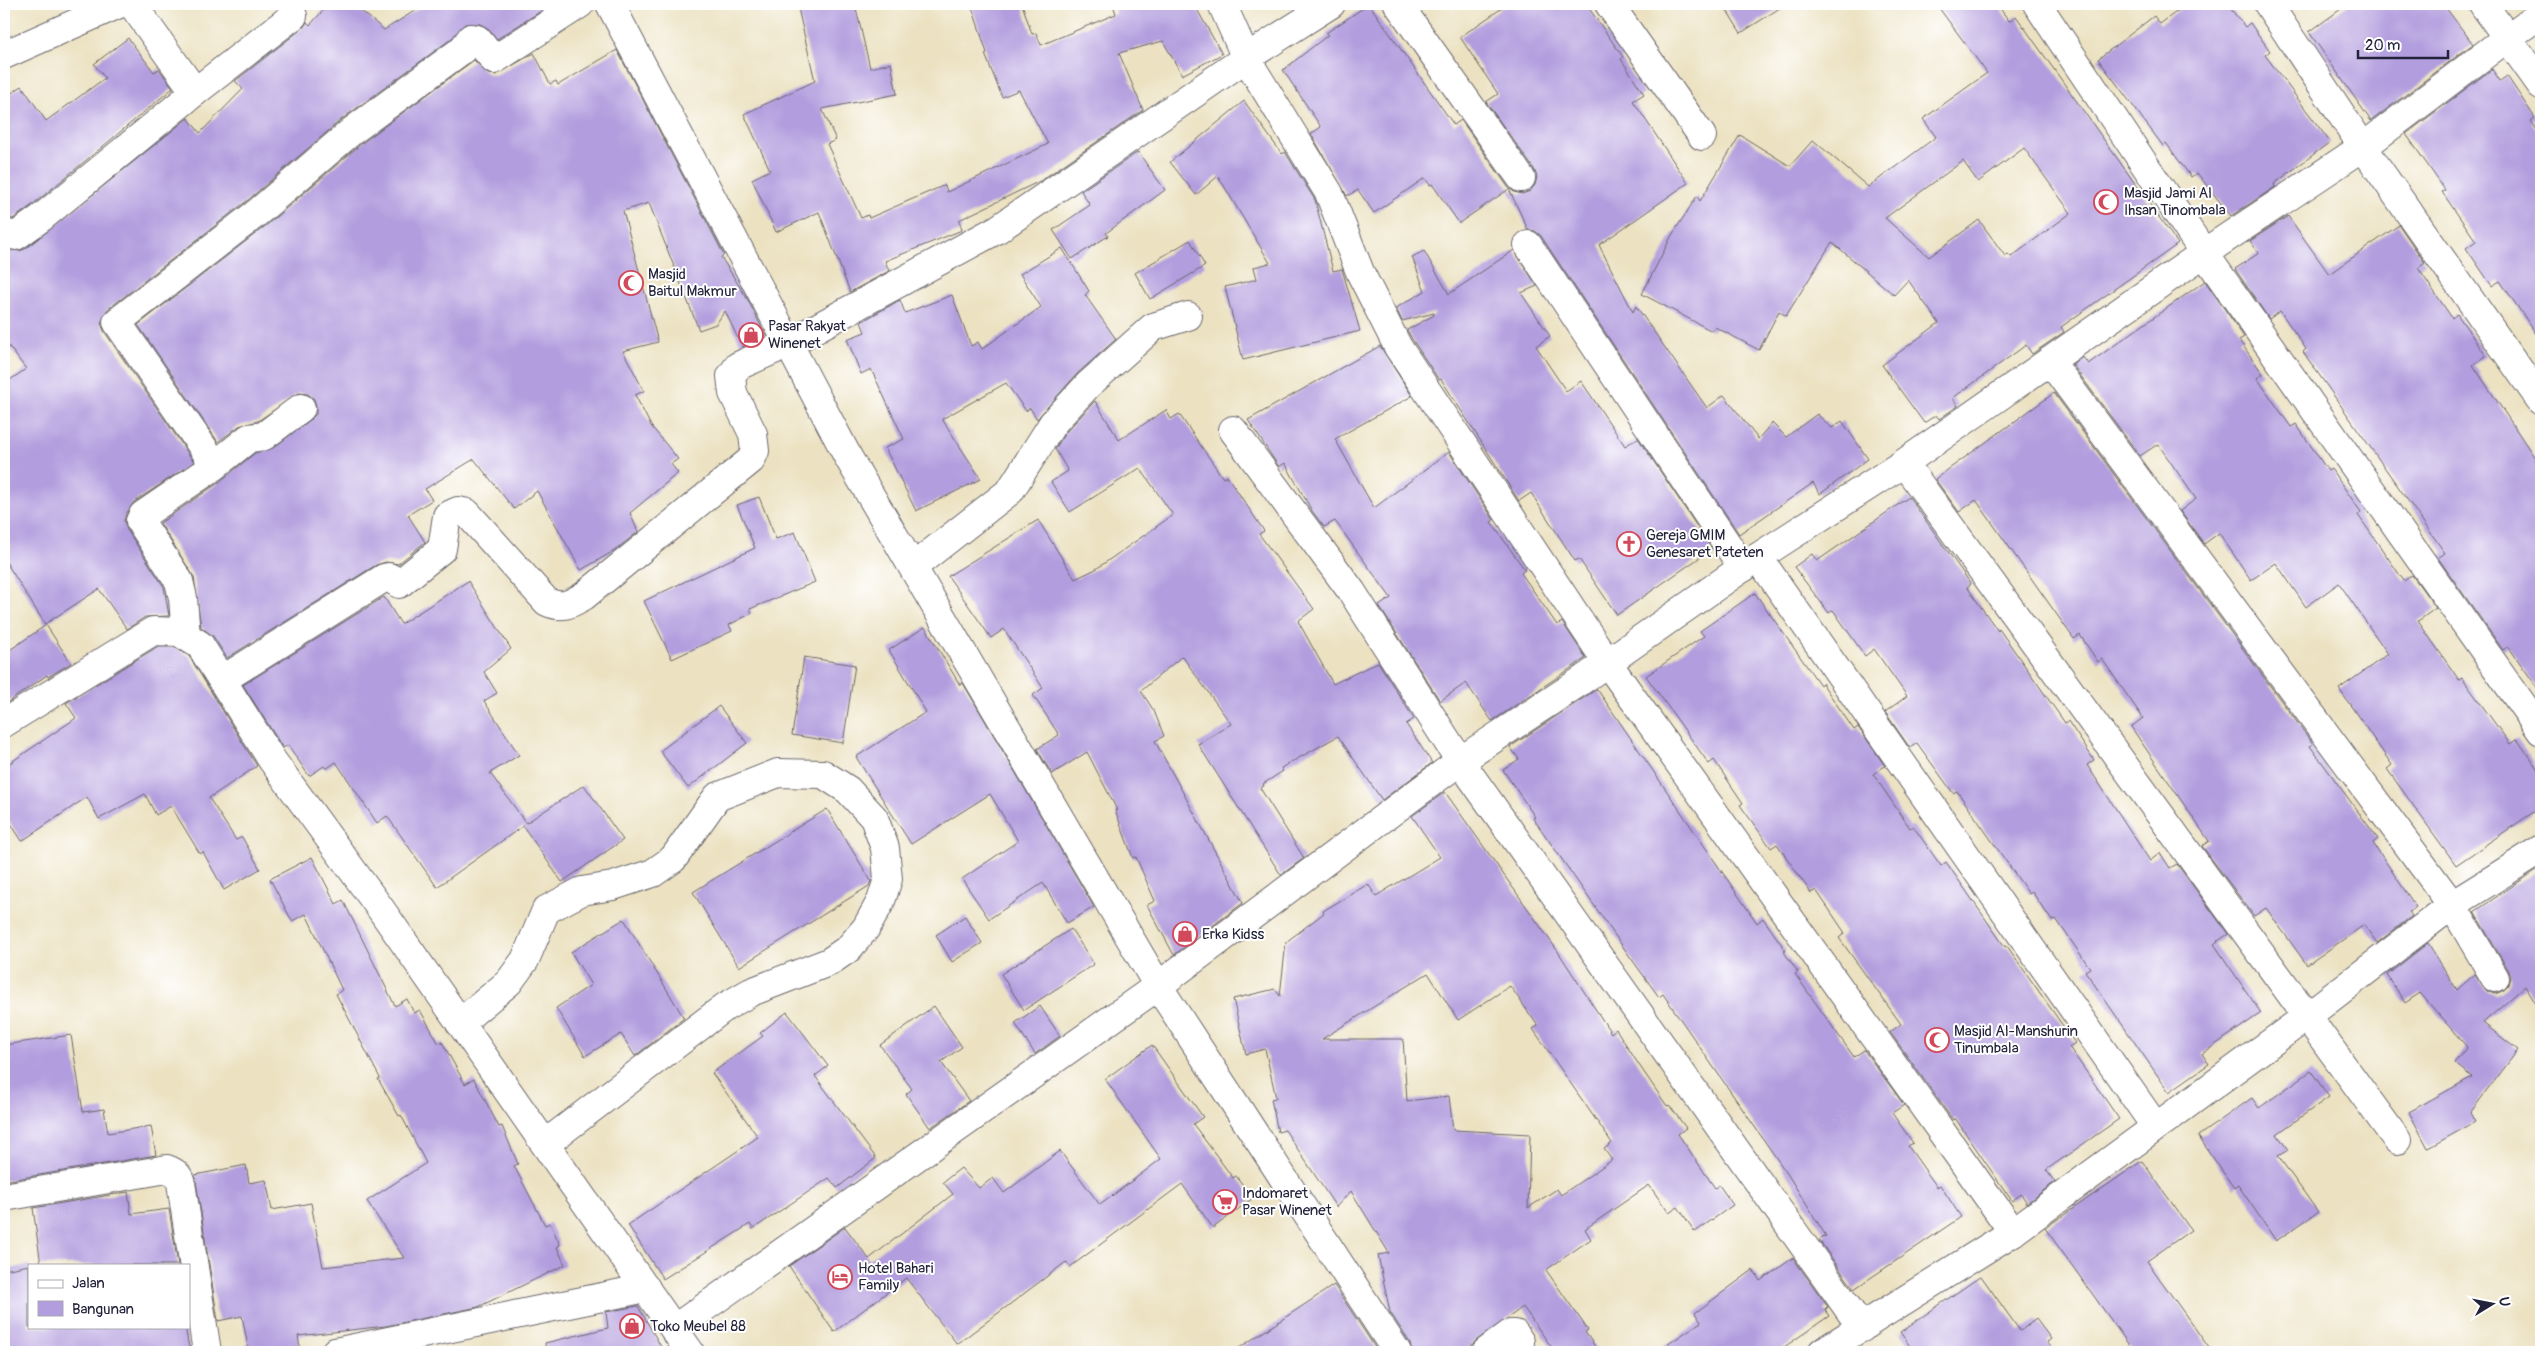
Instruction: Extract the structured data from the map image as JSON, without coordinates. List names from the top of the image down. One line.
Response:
{"places":{"mosque":["Masjid Jami Al Ihsan Tinombala","Masjid Baitul Makmur","Masjid Al-Manshurin Tinumbala"],"shop":["Pasar Rakyat Winenet","Erka Kidss","Toko Meubel 88"],"church":["Gereja GMIM Genesaret Pateten"],"supermarket":["Indomaret Pasar Winenet"],"hotel":["Hotel Bahari Family"]},"legend":["Jalan","Bangunan"],"scale_bar":"20 m","north":"right"}
